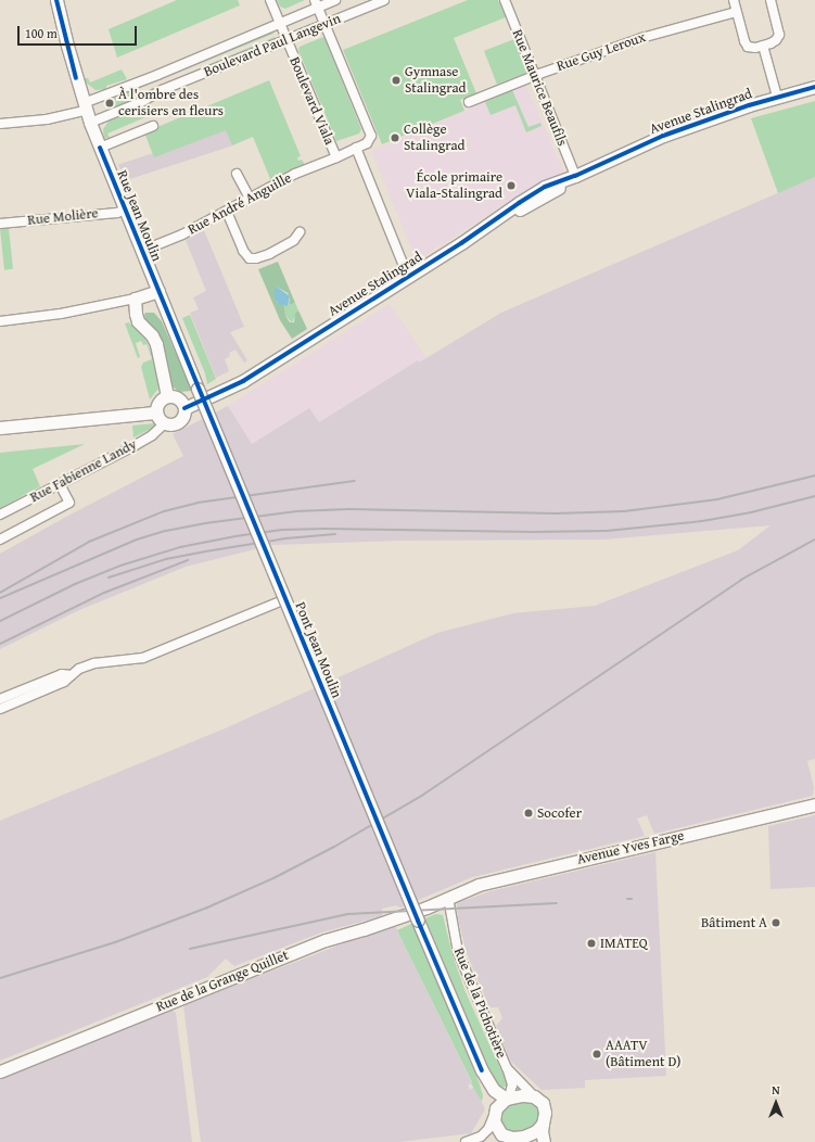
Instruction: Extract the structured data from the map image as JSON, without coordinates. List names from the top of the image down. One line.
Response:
{"streets":{"street":["Boulevard Paul Langevin","Rue Guy Leroux","Rue Maurice Beaufils","Boulevard Viala","Avenue Stalingrad","Rue André Anguille","Rue Jean Moulin","Rue Molière","Rue Fabienne Landy","Pont Jean Moulin","Avenue Yves Farge","Rue de la Grange Quillet","Rue de la Pichotière"]},"crossings":[["Boulevard Paul Langevin","Boulevard Viala"],["Boulevard Paul Langevin","Rue Jean Moulin"],["Rue Guy Leroux","Rue Maurice Beaufils"],["Rue Maurice Beaufils","Avenue Stalingrad"],["Boulevard Viala","Avenue Stalingrad"],["Boulevard Viala","Rue André Anguille"],["Avenue Stalingrad","Rue Fabienne Landy"],["Rue André Anguille","Rue Jean Moulin"],["Rue Jean Moulin","Rue Molière"],["Rue Jean Moulin","Pont Jean Moulin"],["Avenue Yves Farge","Rue de la Grange Quillet"],["Avenue Yves Farge","Rue de la Pichotière"],["Rue de la Grange Quillet","Rue de la Pichotière"]],"places":["Gymnase Stalingrad","À l'ombre des cerisiers en fleurs","Collège Stalingrad","École primaire Viala-Stalingrad","Socofer","Bâtiment A","IMATEQ","AAATV (Bâtiment D)"],"scale_bar":"100 m","north":"top"}
